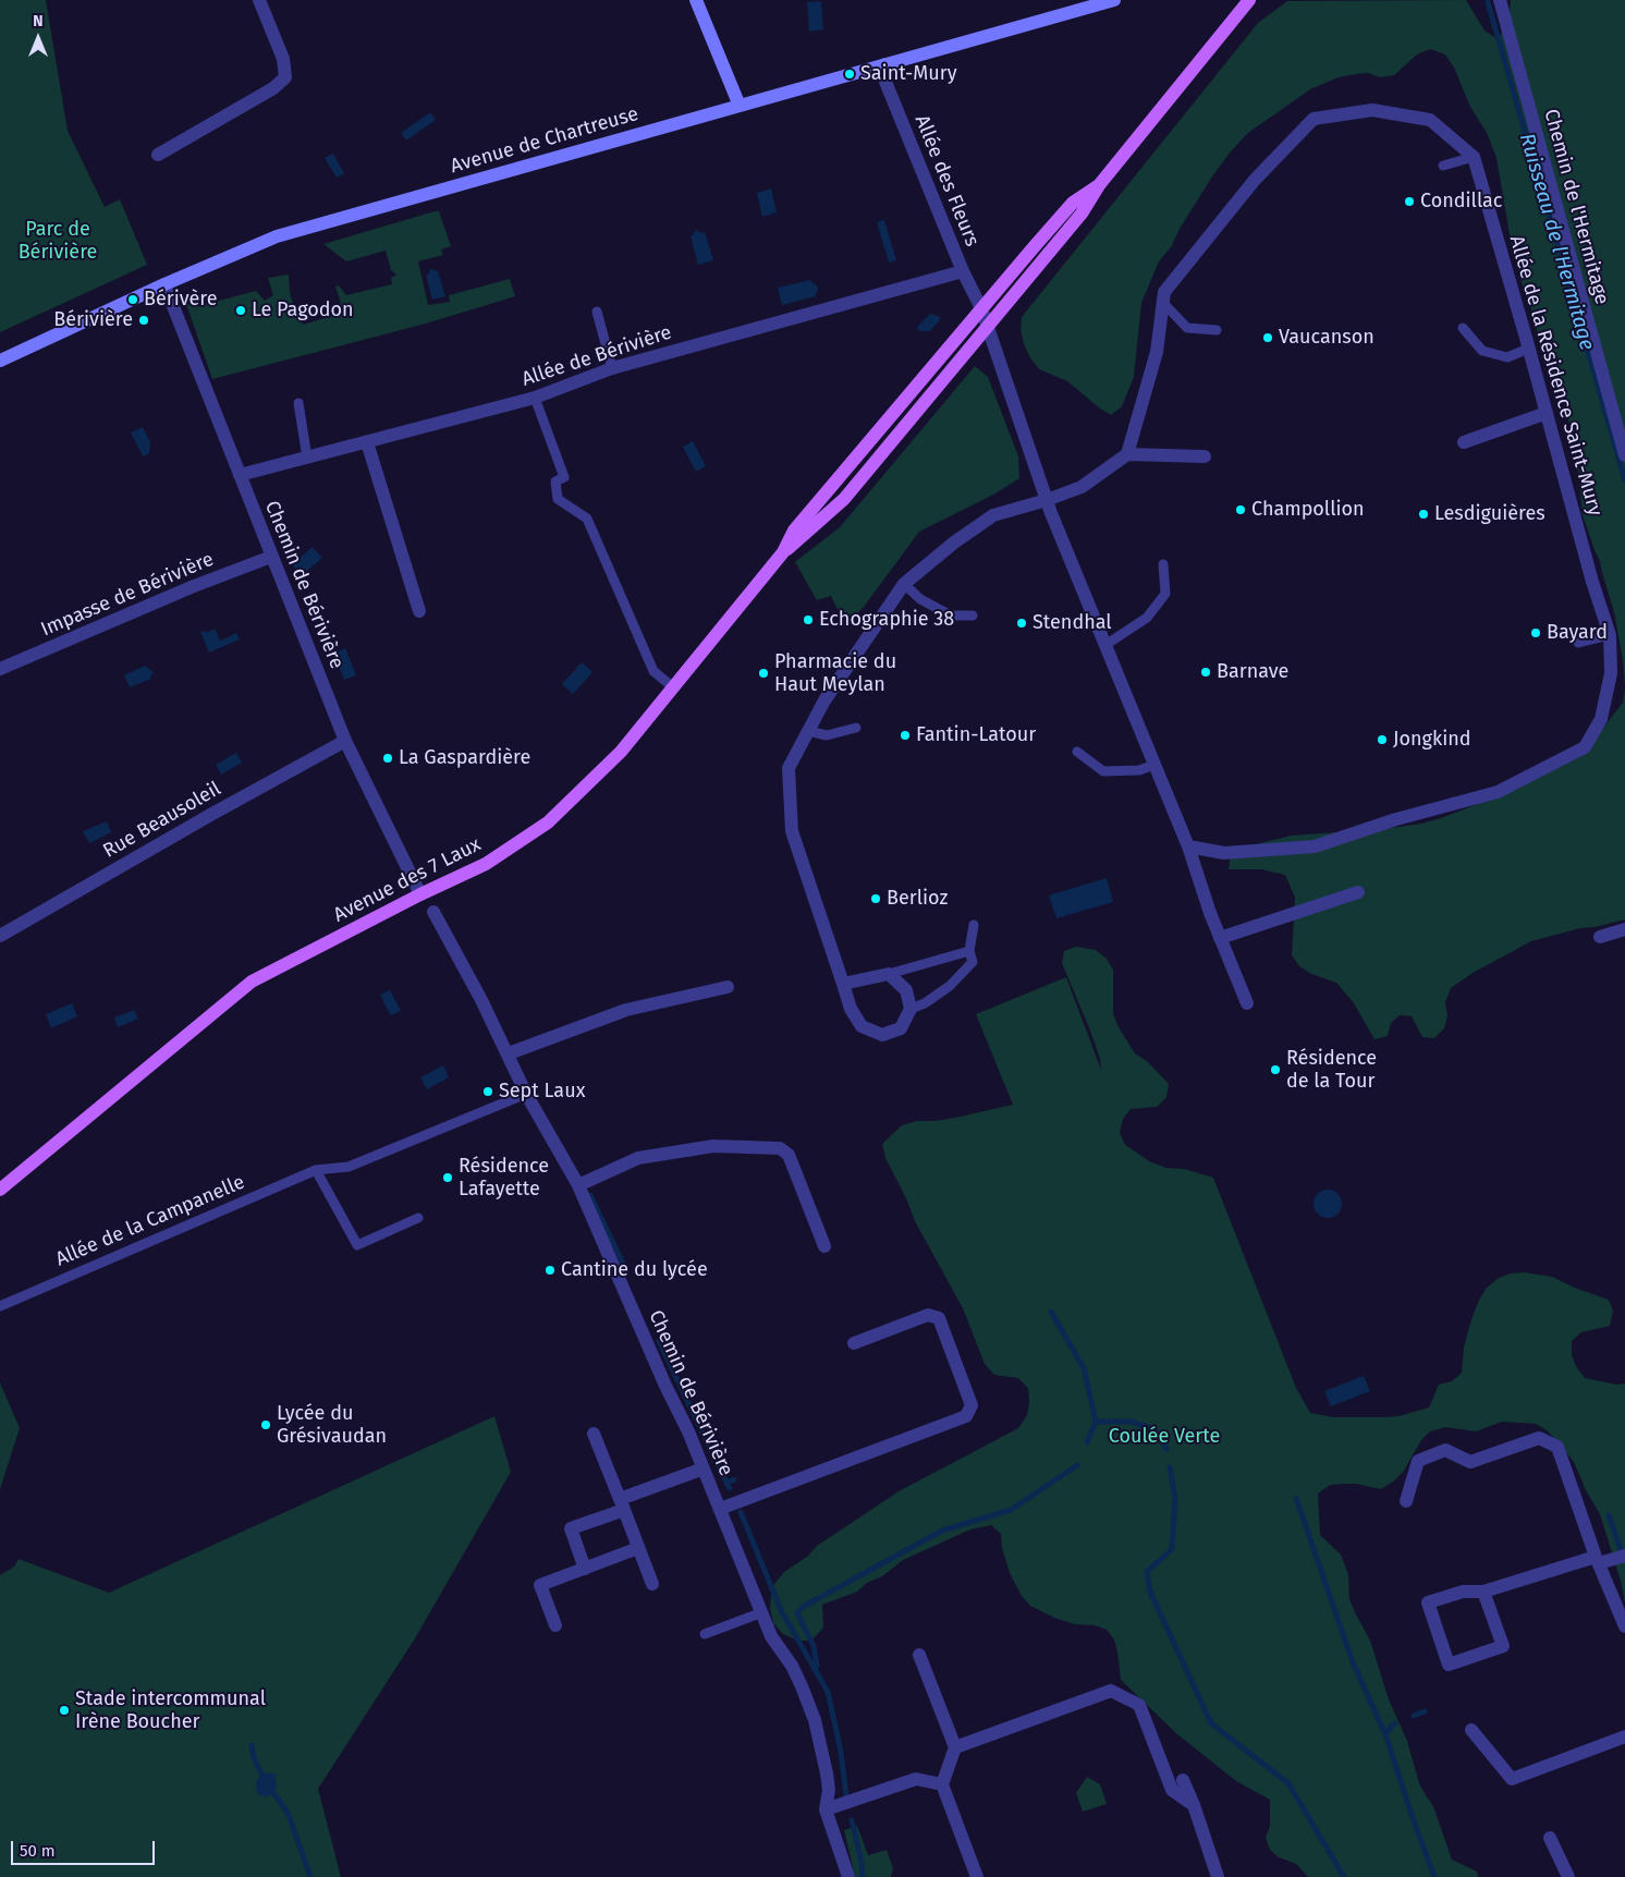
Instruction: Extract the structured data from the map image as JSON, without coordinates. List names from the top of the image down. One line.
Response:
{"streets":{"main road":["Avenue des 7 Laux"],"street":["Avenue de Chartreuse","Allée des Fleurs","Chemin de l'Hermitage","Allée de Bérivière","Allée de la Résidence Saint-Mury","Chemin de Bérivière","Impasse de Bérivière","Rue Beausoleil"],"lane":["Allée de la Campanelle"]},"crossings":[["Avenue de Chartreuse","Allée des Fleurs"],["Avenue de Chartreuse","Chemin de Bérivière"],["Allée des Fleurs","Allée de Bérivière"],["Allée de Bérivière","Chemin de Bérivière"],["Chemin de Bérivière","Impasse de Bérivière"],["Chemin de Bérivière","Rue Beausoleil"],["Chemin de Bérivière","Avenue des 7 Laux"],["Chemin de Bérivière","Allée de la Campanelle"]],"water":["Ruisseau de l'Hermitage"],"parks":["Parc de Bérivière","Coulée Verte"],"places":["Saint-Mury","Condillac","Bérivère","Le Pagodon","Bérivière","Vaucanson","Champollion","Lesdiguières","Echographie 38","Stendhal","Bayard","Barnave","Pharmacie du Haut Meylan","Fantin-Latour","Jongkind","La Gaspardière","Berlioz","Résidence de la Tour","Sept Laux","Résidence Lafayette","Cantine du lycée","Lycée du Grésivaudan","Stade intercommunal Irène Boucher"],"scale_bar":"50 m","north":"top"}
